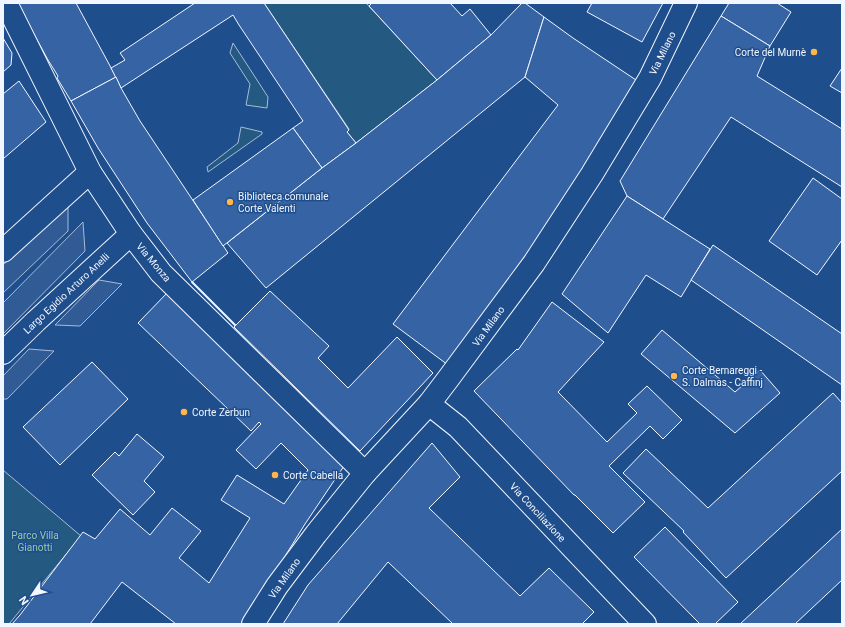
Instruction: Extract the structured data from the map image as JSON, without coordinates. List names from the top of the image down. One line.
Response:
{"streets":{"street":["Via Milano","Via Monza","Largo Egidio Arturo Anelli","Via Conciliazione"]},"crossings":[["Via Milano","Via Monza"],["Via Milano","Via Conciliazione"],["Via Monza","Largo Egidio Arturo Anelli"]],"parks":["Parco Villa Gianotti"],"places":["Corte del Murnè","Biblioteca comunale Corte Valenti","Corte Bernareggi - S. Dalmas - Caffinj","Corte Zerbun","Corte Cabella"],"north":"bottom left"}
